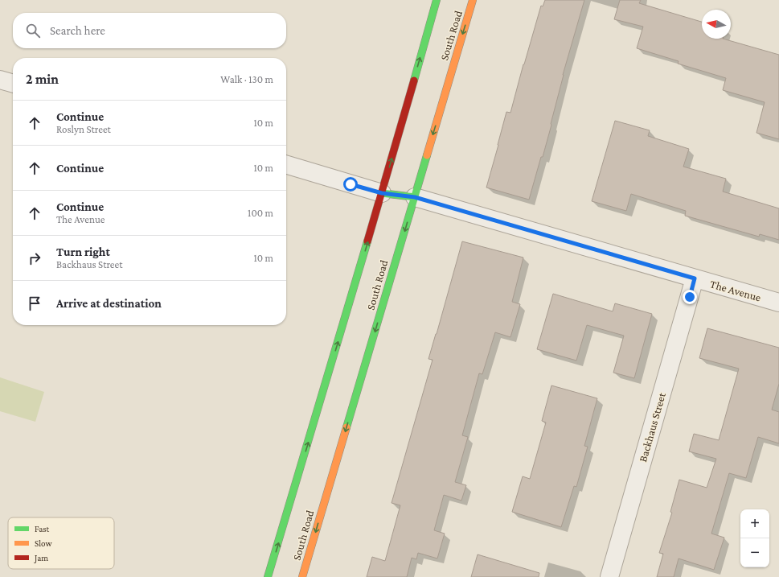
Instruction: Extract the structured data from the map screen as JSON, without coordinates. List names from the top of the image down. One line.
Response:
{"streets":{"main road":["South Road"],"street":["The Avenue","Backhaus Street"]},"crossings":[["South Road","The Avenue"],["The Avenue","Backhaus Street"]],"legend":["Fast","Slow","Jam"],"north":"left","page":{"search":"Search here","heading":["2 min","Walk · 130 m"],"list":[["Continue","Roslyn Street","10 m"],["Continue","10 m"],["Continue","The Avenue","100 m"],["Turn right","Backhaus Street","10 m"],"Arrive at destination"],"map_buttons":["+","−"]}}
